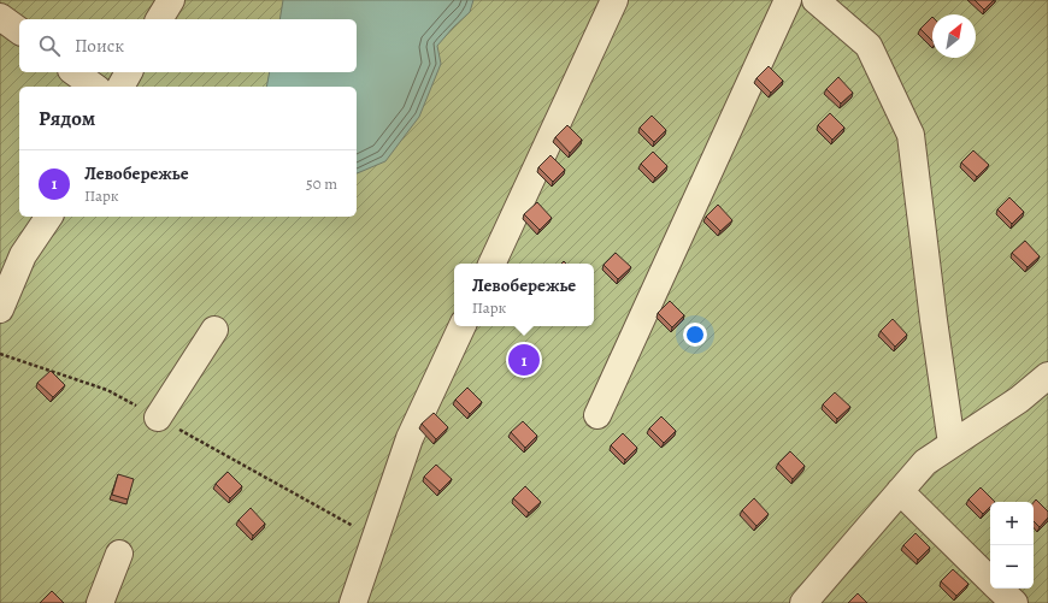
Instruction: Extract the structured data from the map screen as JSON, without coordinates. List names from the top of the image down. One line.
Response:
{"north":"top right","page":{"search":"Поиск","heading":"Рядом","list":[{"mark":"1","name":"Левобережье","note":"Парк","value":"50 m"}],"popup":["Левобережье","Парк"],"pins":"1","map_buttons":["+","−"]}}
